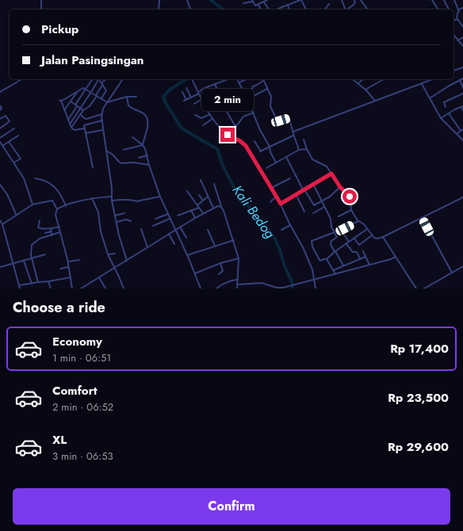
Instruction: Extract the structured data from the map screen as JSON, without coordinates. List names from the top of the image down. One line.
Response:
{"water":["Kali Bedog"],"page":{"banner":["Pickup","Jalan Pasingsingan"],"bubble":"2 min","heading":"Choose a ride","list":[{"name":"Economy","note":"1 min · 06:51","value":"Rp 17,400"},{"name":"Comfort","note":"2 min · 06:52","value":"Rp 23,500"},{"name":"XL","note":"3 min · 06:53","value":"Rp 29,600"}],"buttons":"Confirm"}}
